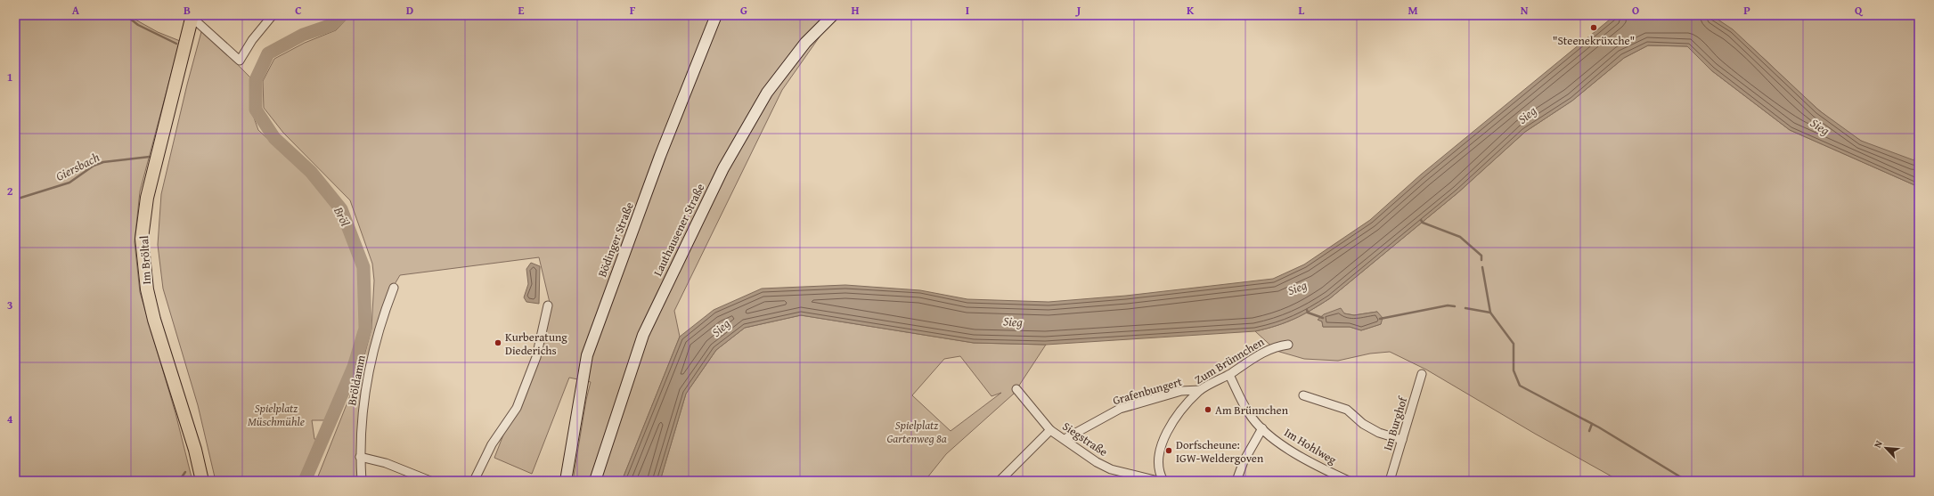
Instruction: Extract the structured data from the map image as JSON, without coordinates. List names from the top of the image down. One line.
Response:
{"streets":{"main road":["Im Bröltal"],"street":["Lauthausener Straße","Bödinger Straße","Zum Brünnchen","Bröldamm","Grafenbungert","Im Burghof","Siegstraße","Im Hohlweg"]},"crossings":[["Zum Brünnchen","Grafenbungert"],["Zum Brünnchen","Im Hohlweg"],["Grafenbungert","Siegstraße"]],"water":["Sieg","Giersbach","Bröl"],"parks":["Spielplatz Müschmühle","Spielplatz Gartenweg 8a"],"places":["\"Steenekrüxche\"","Kurberatung Diederichs","Am Brünnchen","Dorfscheune: IGW-Weldergoven"],"north":"top left","grid":{"columns":["A","B","C","D","E","F","G","H","I","J","K","L","M","N","O","P","Q"],"rows":["1","2","3","4"]}}
